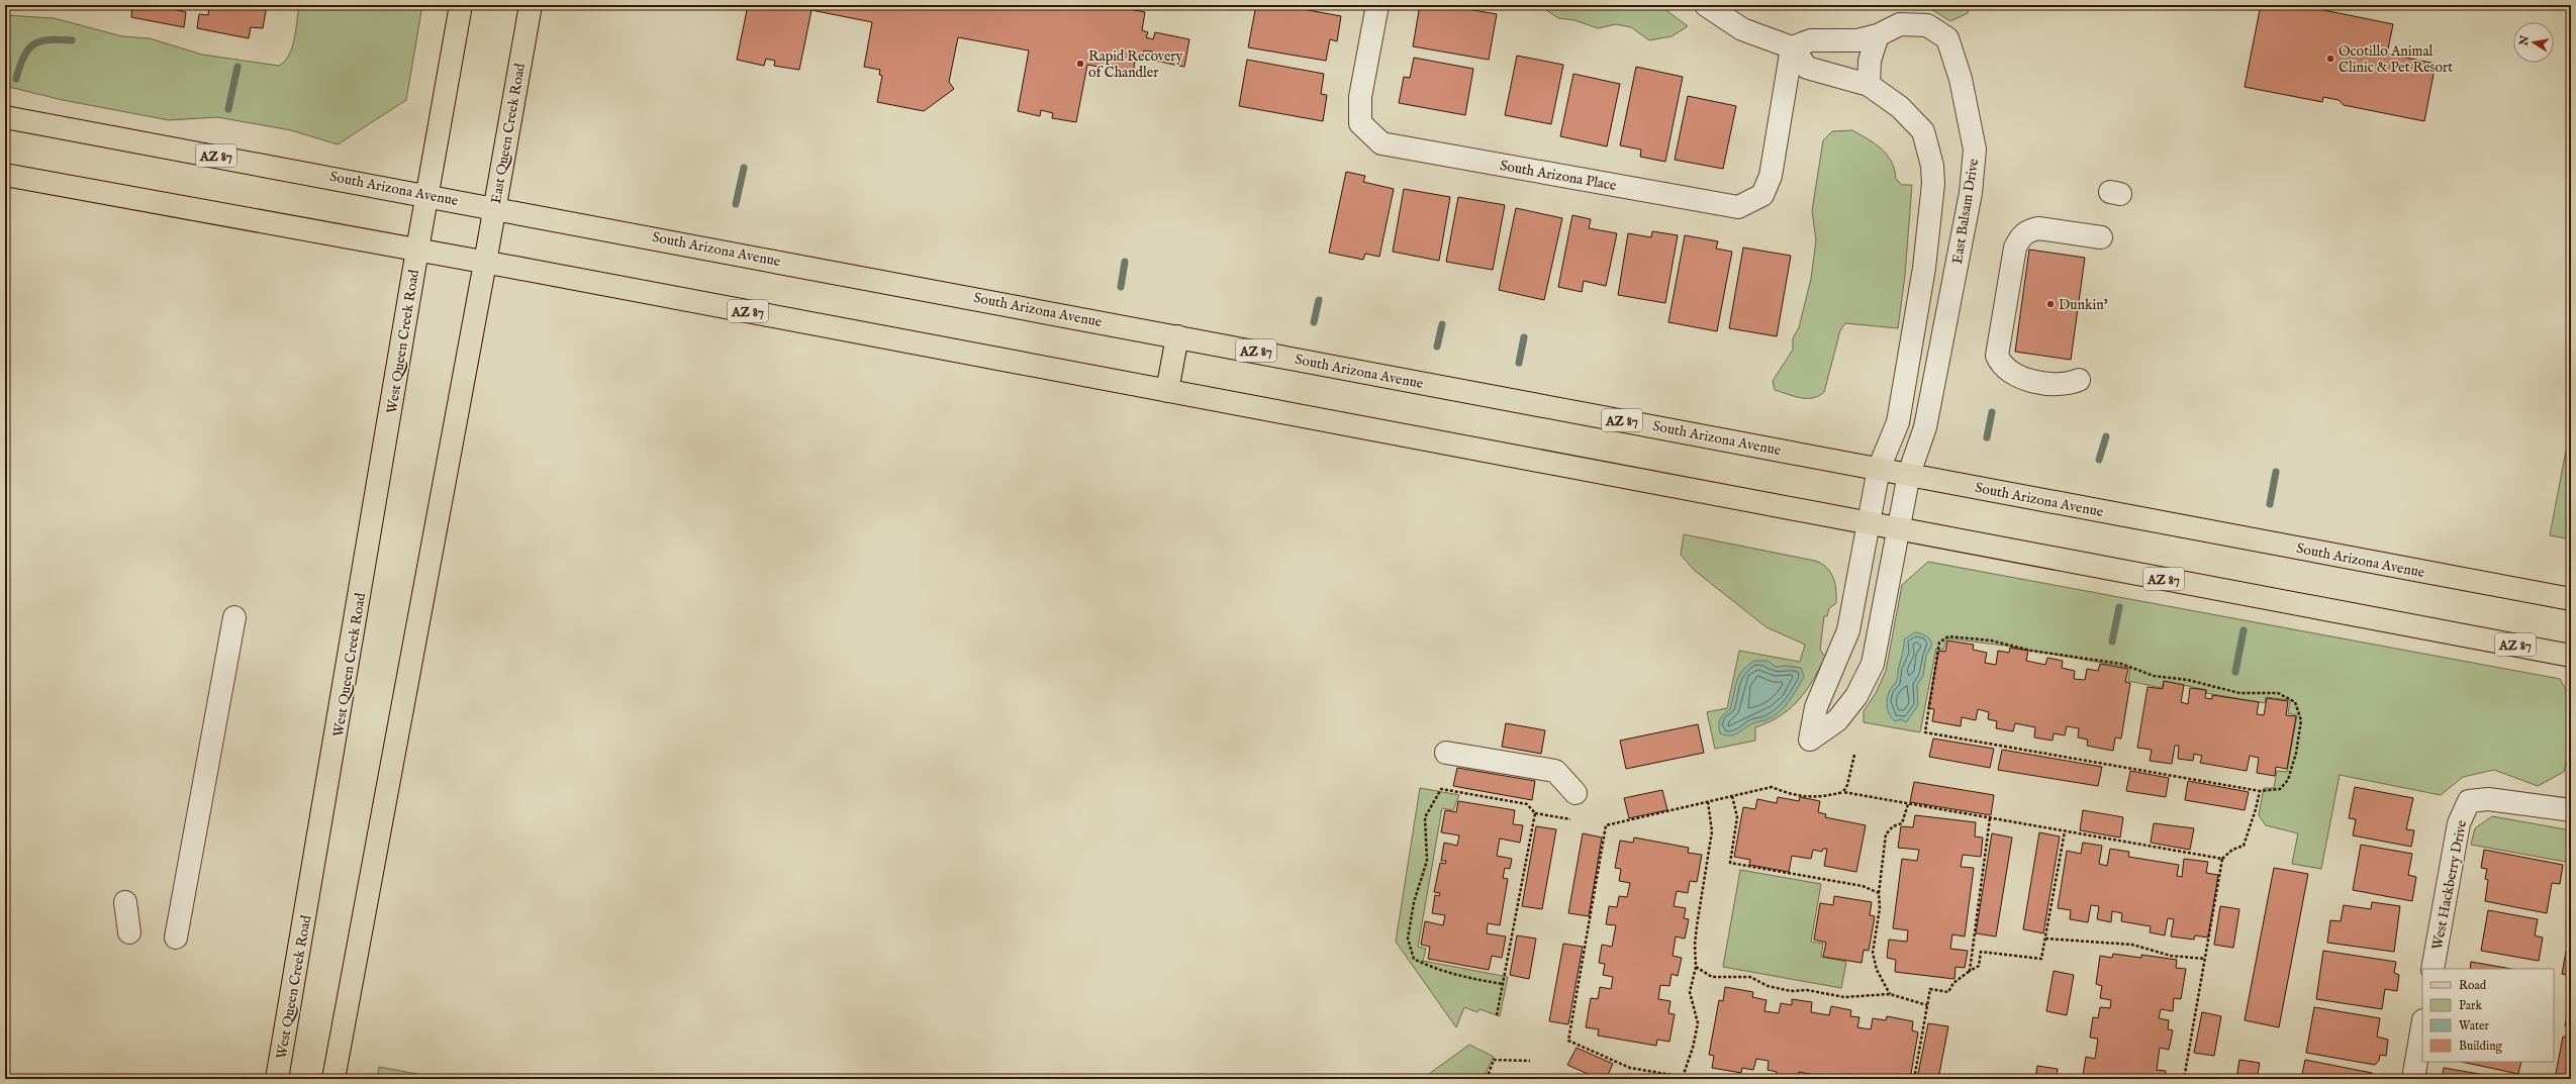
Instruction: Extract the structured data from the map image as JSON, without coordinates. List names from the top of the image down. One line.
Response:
{"streets":{"main road":["East Queen Creek Road","AZ 87","South Arizona Avenue","West Queen Creek Road"],"street":["South Arizona Place","East Balsam Drive","West Hackberry Drive"]},"crossings":[["East Queen Creek Road","AZ 87"],["East Queen Creek Road","South Arizona Avenue"],["AZ 87","East Balsam Drive"],["AZ 87","West Queen Creek Road"],["South Arizona Place","East Balsam Drive"],["South Arizona Avenue","East Balsam Drive"]],"places":["Ocotillo Animal Clinic & Pet Resort","Rapid Recovery of Chandler","Dunkin'"],"legend":["Road","Park","Water","Building"],"north":"left"}
